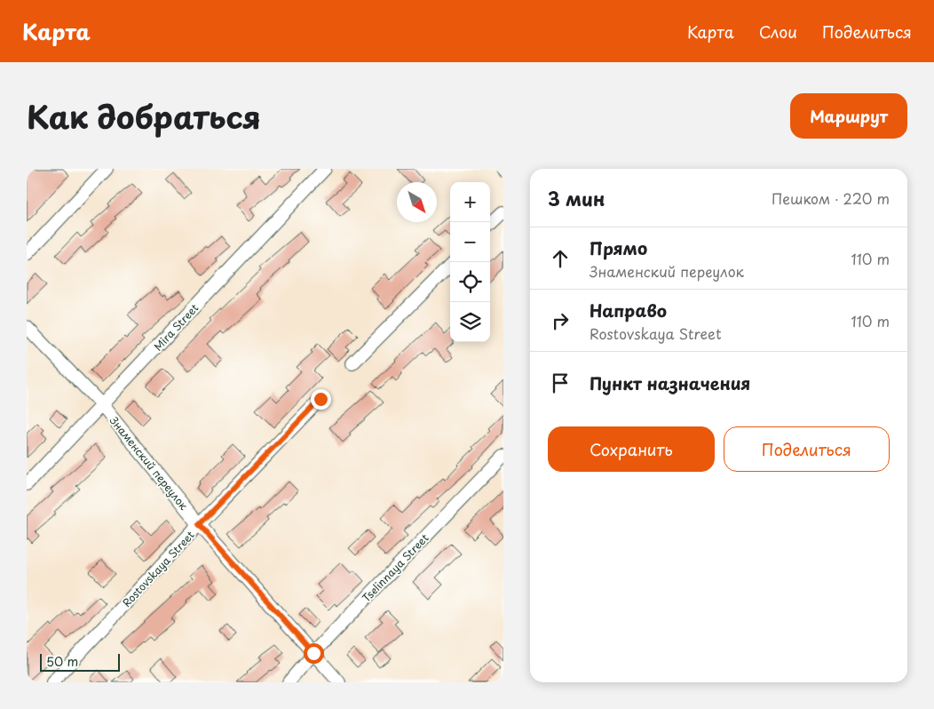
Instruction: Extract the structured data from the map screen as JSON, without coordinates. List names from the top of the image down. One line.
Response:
{"streets":{"street":["Mira Street","Знаменский переулок","Tselinnaya Street","Rostovskaya Street"]},"crossings":[["Mira Street","Знаменский переулок"],["Знаменский переулок","Tselinnaya Street"],["Знаменский переулок","Rostovskaya Street"]],"scale_bar":"50 m","north":"bottom right","page":{"header":"Карта","nav":["Карта","Слои","Поделиться"],"title":"Как добраться","buttons":["Маршрут",["Сохранить","Поделиться"]],"heading":["3 мин","Пешком · 220 m"],"map_buttons":["+","−"],"list":[["Прямо","Знаменский переулок","110 m"],["Направо","Rostovskaya Street","110 m"],"Пункт назначения"],"scale":"50 m"}}
